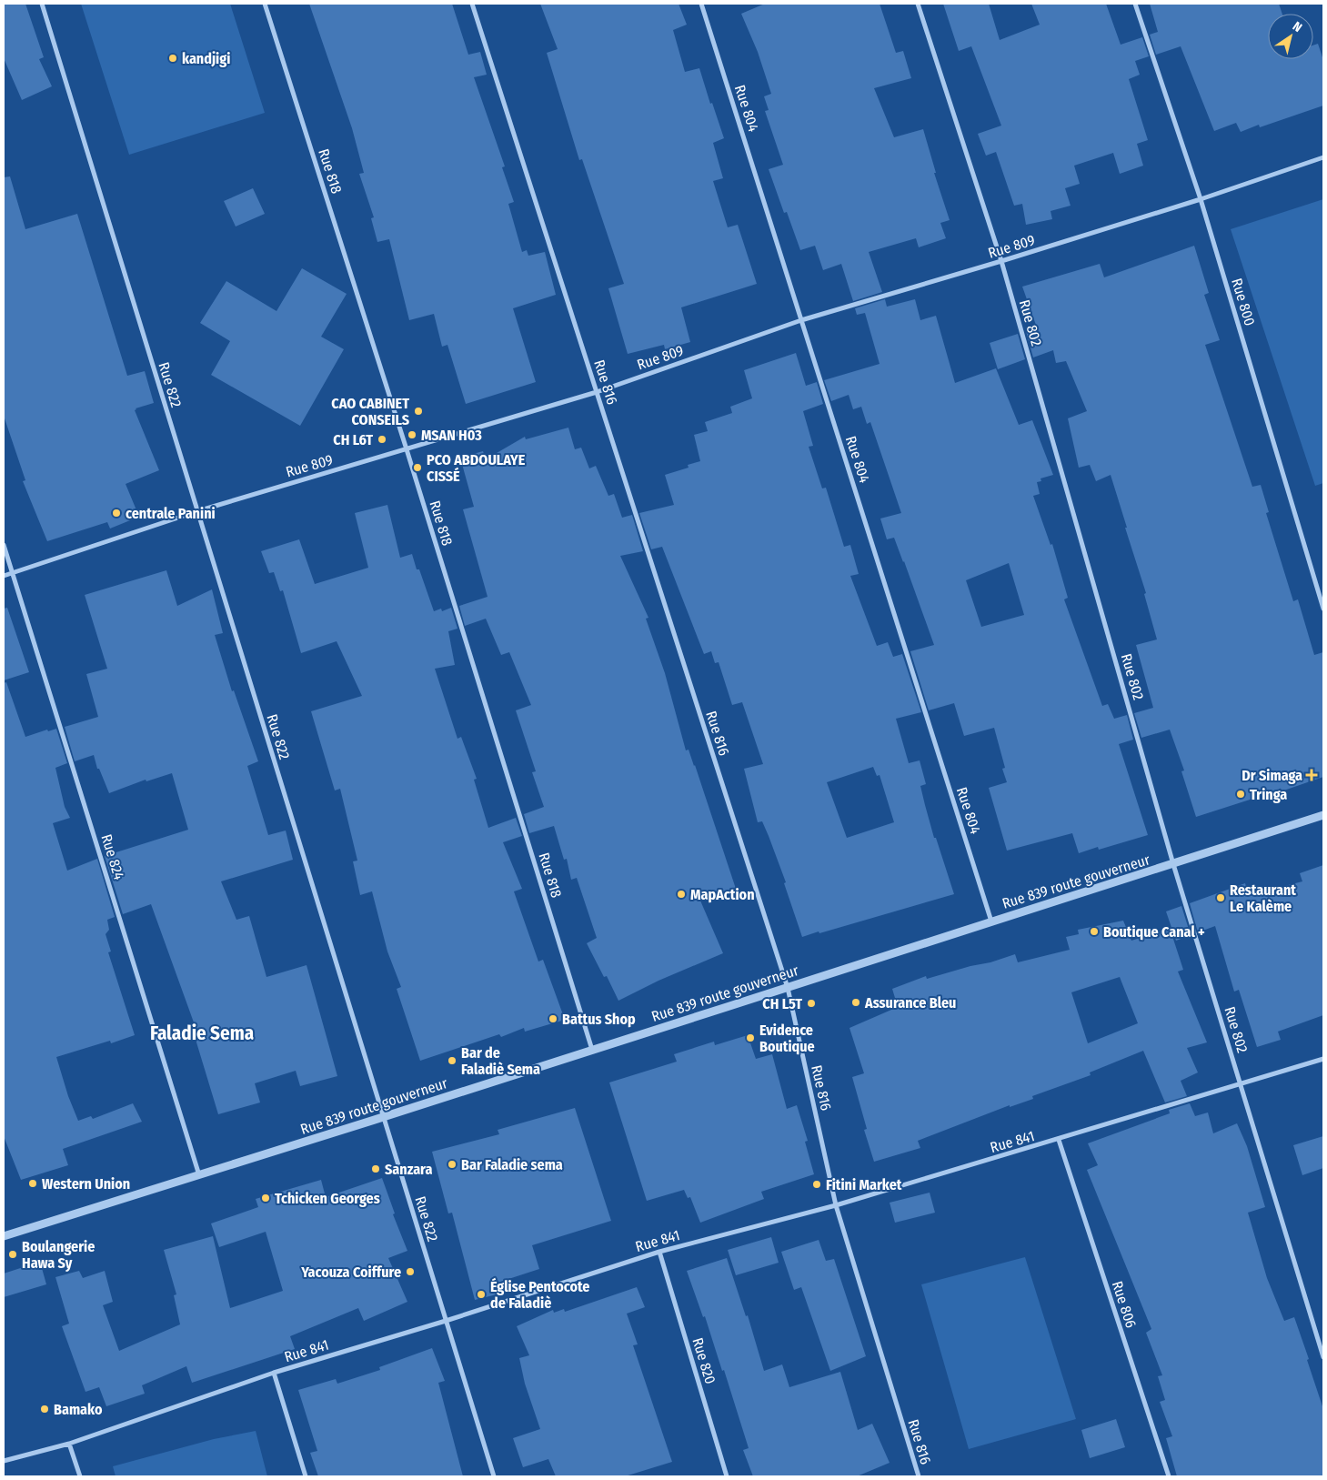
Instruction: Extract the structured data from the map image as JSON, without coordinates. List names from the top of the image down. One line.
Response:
{"streets":{"street":["Rue 804","Rue 818","Rue 809","Rue 800","Rue 802","Rue 816","Rue 822","Rue 824","Rue 839 route gouverneur","Rue 841","Rue 806","Rue 820"]},"crossings":[["Rue 804","Rue 809"],["Rue 804","Rue 839 route gouverneur"],["Rue 818","Rue 809"],["Rue 818","Rue 839 route gouverneur"],["Rue 809","Rue 800"],["Rue 809","Rue 802"],["Rue 809","Rue 816"],["Rue 809","Rue 822"],["Rue 809","Rue 824"],["Rue 802","Rue 839 route gouverneur"],["Rue 802","Rue 841"],["Rue 816","Rue 839 route gouverneur"],["Rue 816","Rue 841"],["Rue 822","Rue 839 route gouverneur"],["Rue 822","Rue 841"],["Rue 824","Rue 839 route gouverneur"],["Rue 841","Rue 806"],["Rue 841","Rue 820"]],"districts":["Faladie Sema"],"places":{"other":["kandjigi","CAO CABINET CONSEILS","MSAN H03","CH L6T","PCO ABDOULAYE CISSÉ","centrale Panini","Tringa","MapAction","Restaurant Le Kalème","Boutique Canal +","Assurance Bleu","CH L5T","Battus Shop","Evidence Boutique","Bar de Faladiè Sema","Bar Faladie sema","Sanzara","Western Union","Fitini Market","Tchicken Georges","Boulangerie Hawa Sy","Yacouza Coiffure","Église Pentocote de Faladiè","Bamako"],"health":["Dr Simaga"]},"north":"top right"}
